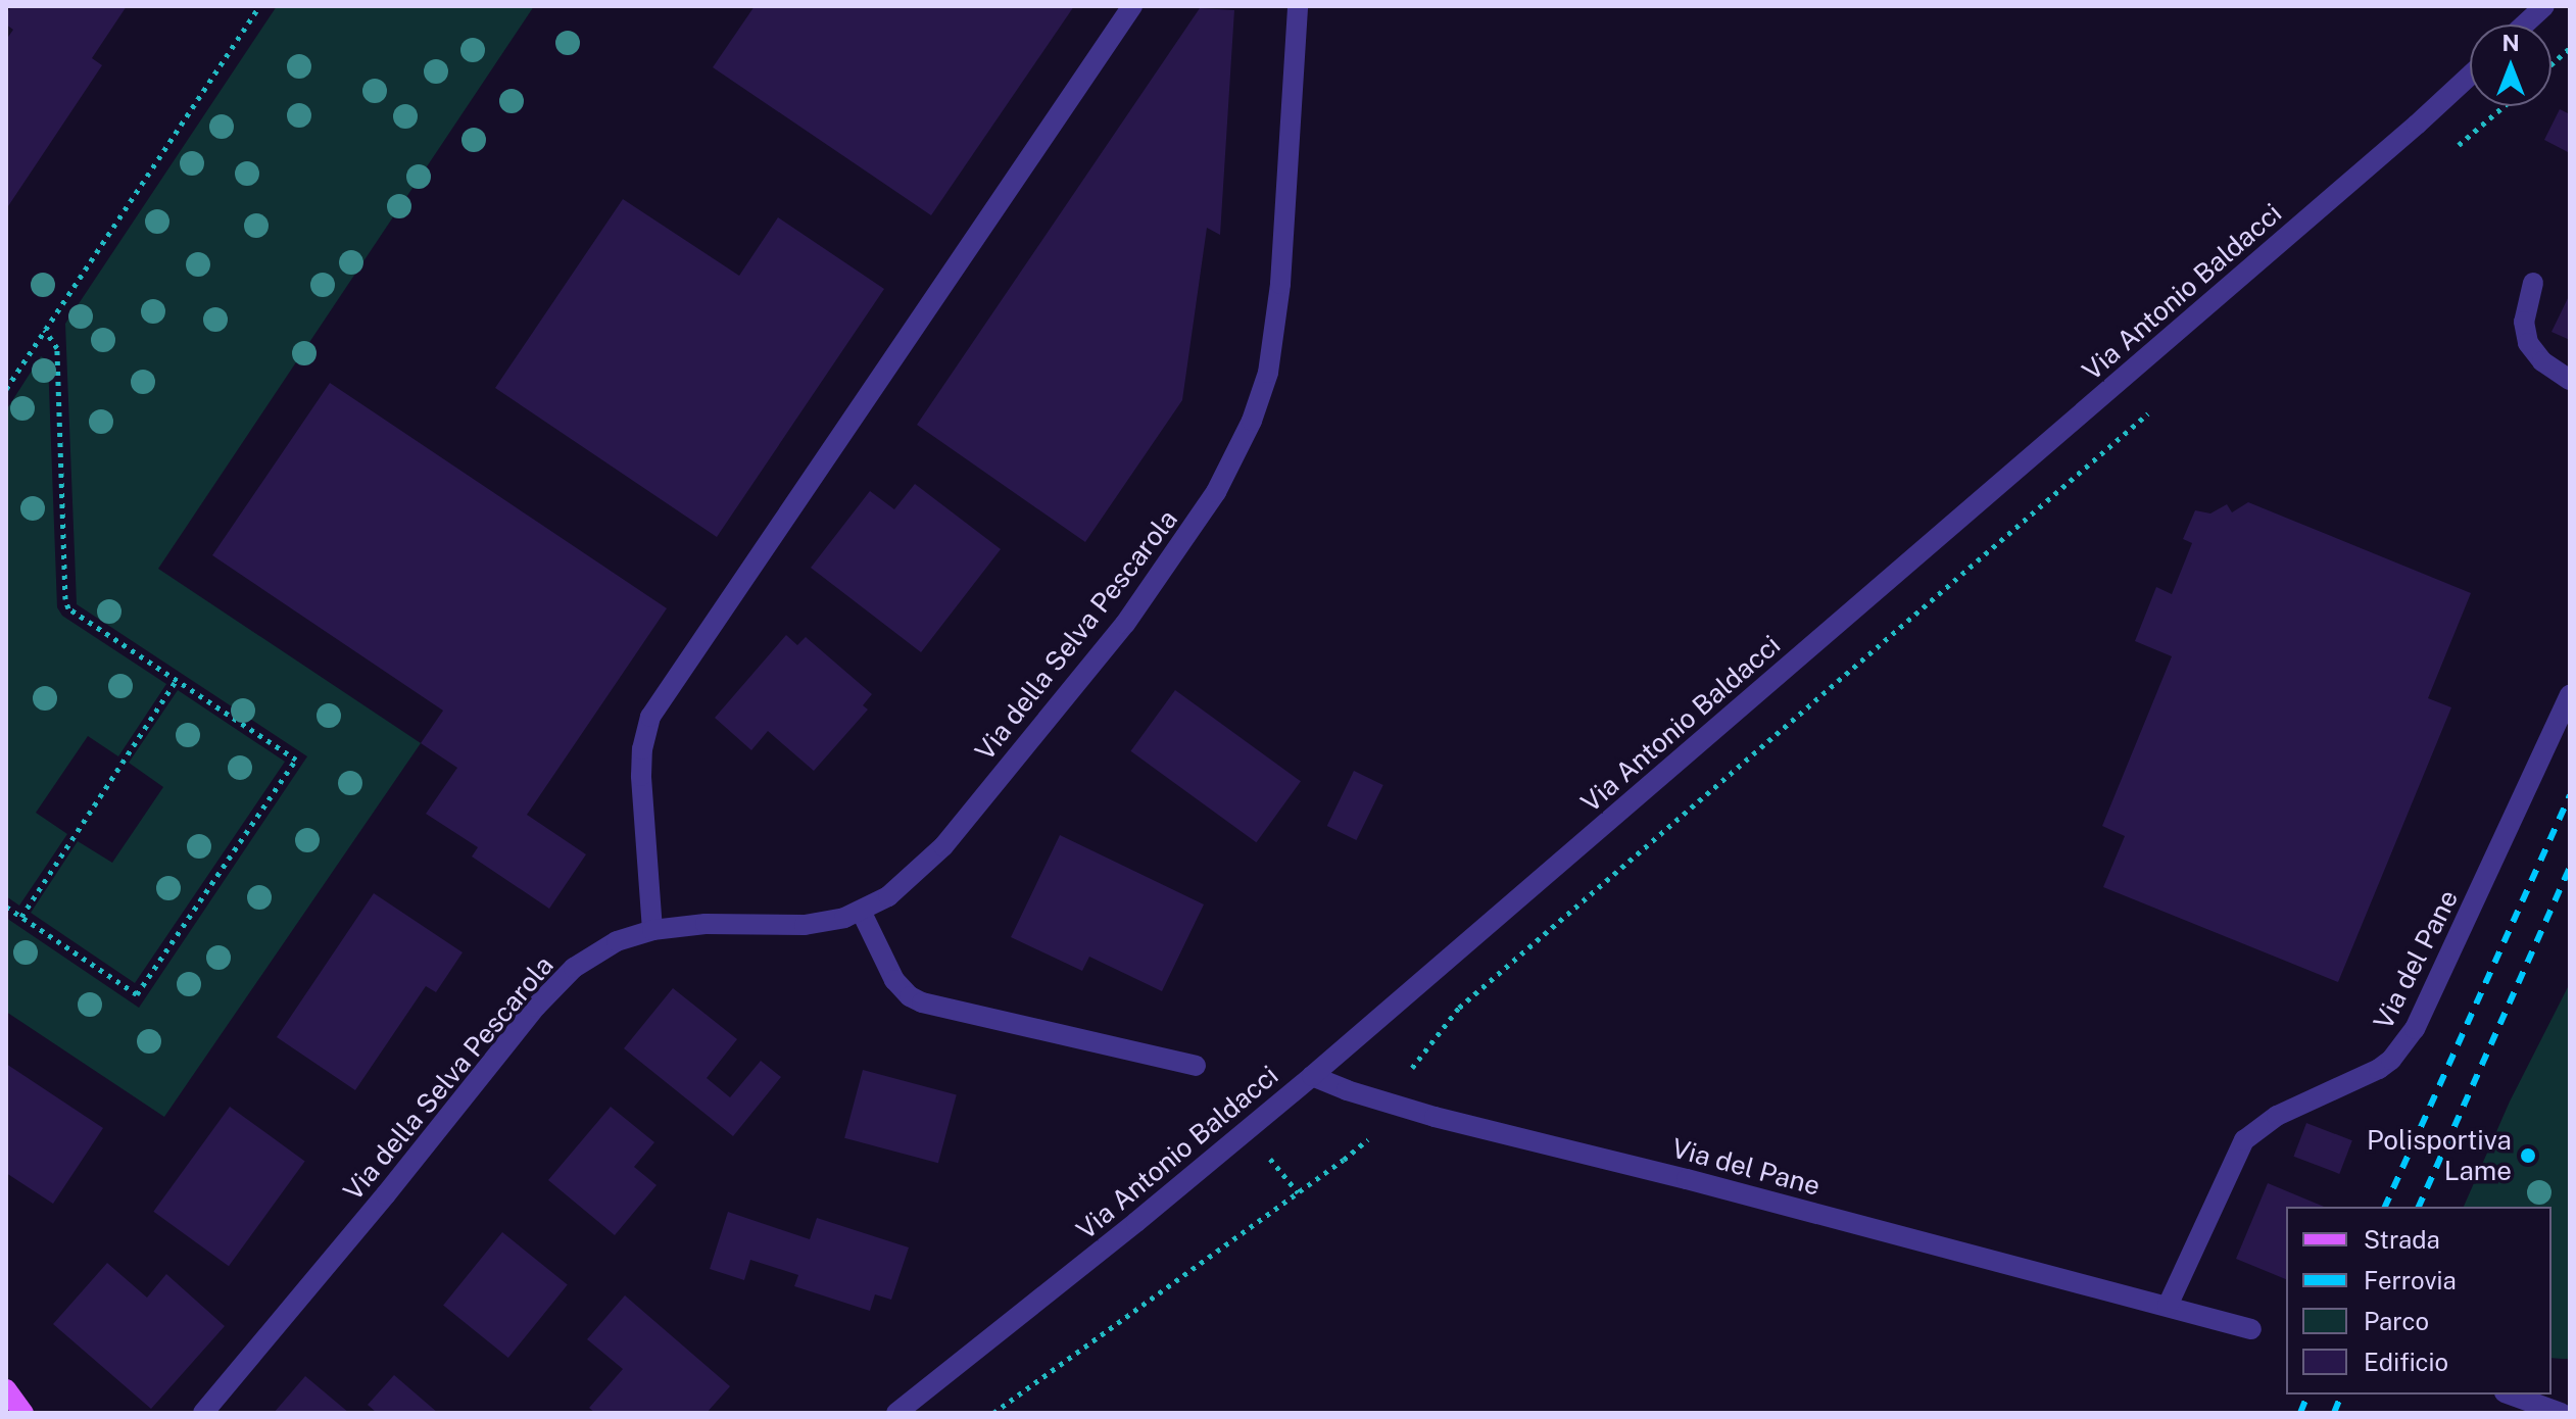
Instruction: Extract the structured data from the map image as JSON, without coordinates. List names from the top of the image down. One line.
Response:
{"streets":{"street":["Via Antonio Baldacci","Via della Selva Pescarola","Via del Pane"]},"crossings":[["Via Antonio Baldacci","Via del Pane"]],"places":["Polisportiva Lame"],"legend":["Strada","Ferrovia","Parco","Edificio"],"north":"top"}
